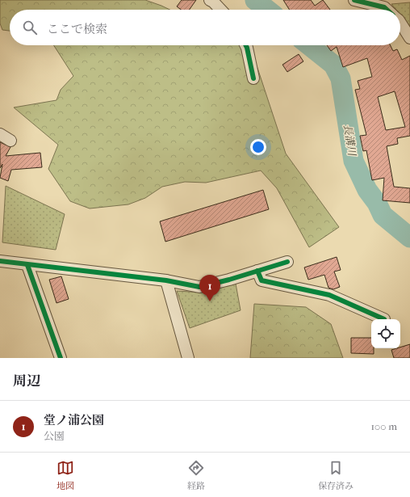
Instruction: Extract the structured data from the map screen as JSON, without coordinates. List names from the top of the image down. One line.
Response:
{"water":["長溝川"],"page":{"search":"ここで検索","pins":"1","heading":"周辺","list":[{"mark":"1","name":"堂ノ浦公園","note":"公園","value":"100 m"}],"nav":["地図","経路","保存済み"]}}
